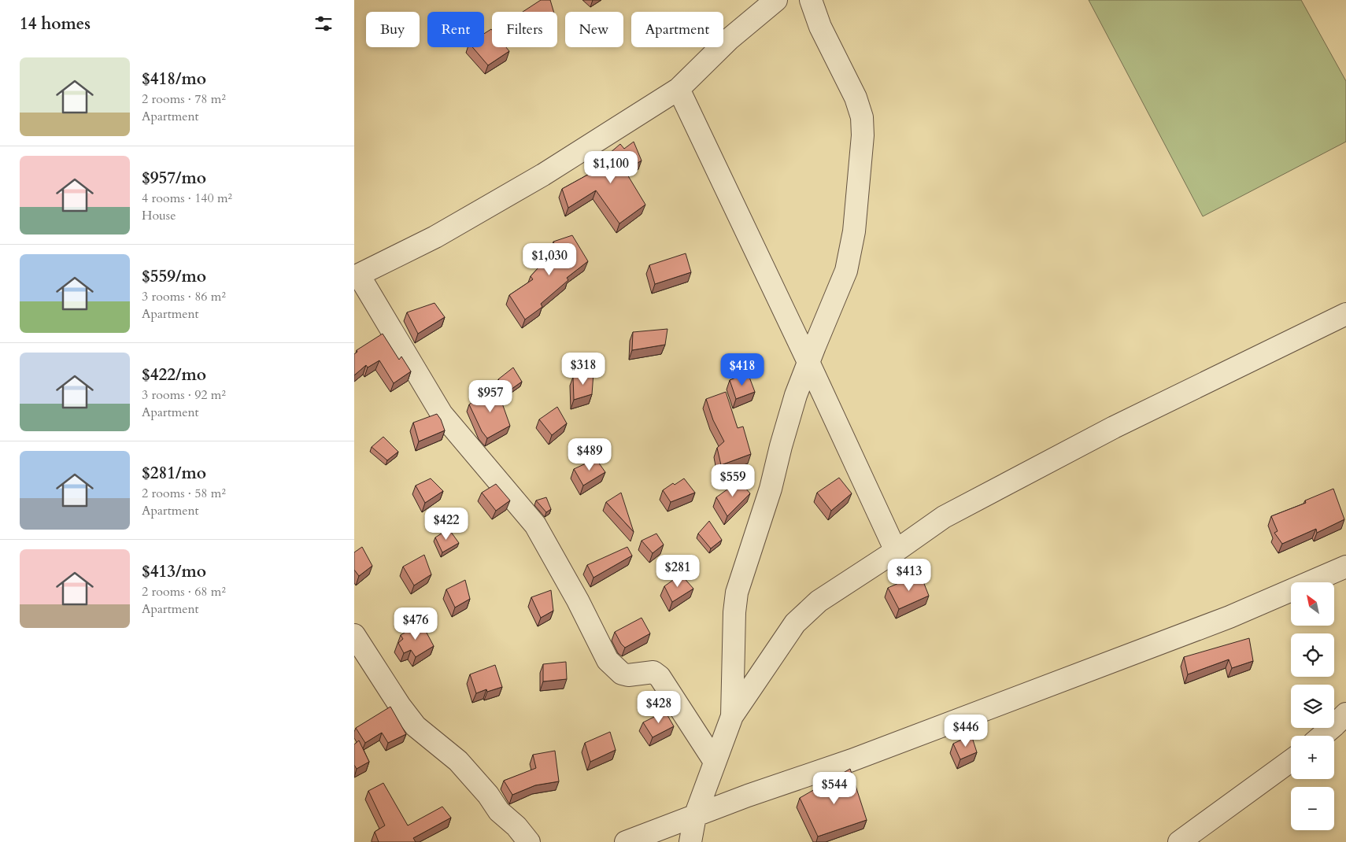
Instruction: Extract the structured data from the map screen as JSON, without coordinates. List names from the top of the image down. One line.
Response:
{"north":"top left","page":{"heading":"14 homes","chip":["Buy","Rent","Filters","New","Apartment"],"list":[{"name":"$418/mo","note":"2 rooms · 78 m² · Apartment"},{"name":"$957/mo","note":"4 rooms · 140 m² · House"},{"name":"$559/mo","note":"3 rooms · 86 m² · Apartment"},{"name":"$422/mo","note":"3 rooms · 92 m² · Apartment"},{"name":"$281/mo","note":"2 rooms · 58 m² · Apartment"},{"name":"$413/mo","note":"2 rooms · 68 m² · Apartment"}],"price":["$1,100","$1,030","$318","$418","$957","$489","$559","$422","$281","$413","$476","$428","$446","$544"],"map_buttons":["+","−"]}}
